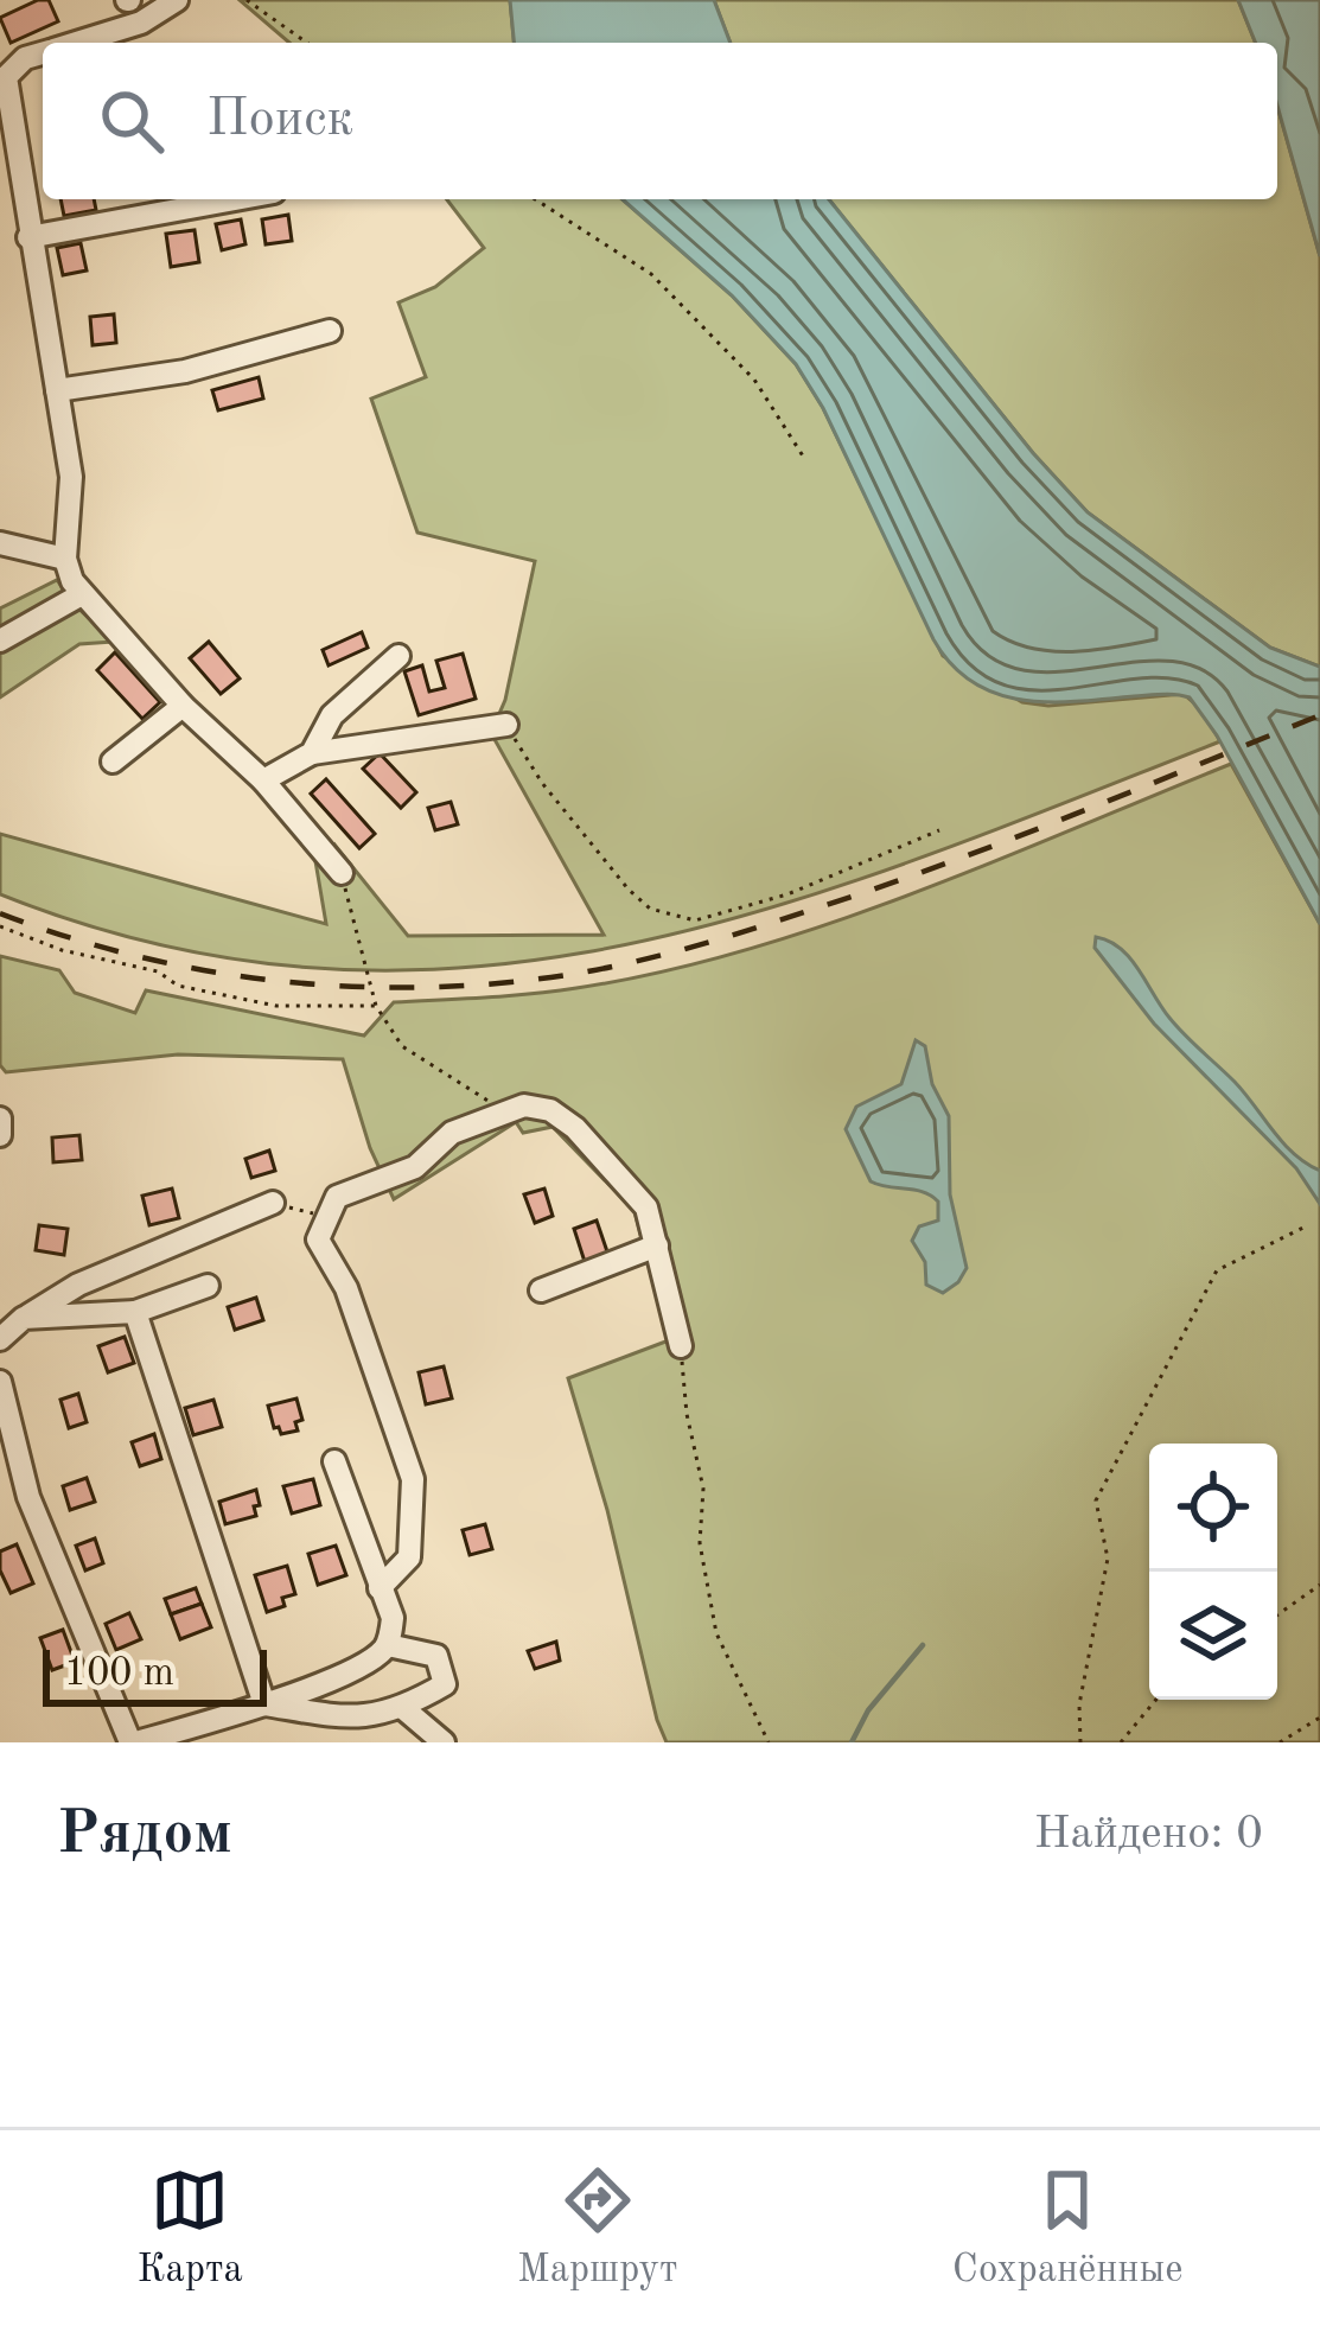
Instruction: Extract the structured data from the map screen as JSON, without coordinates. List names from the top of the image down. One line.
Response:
{"scale_bar":"100 m","page":{"search":"Поиск","scale":"100 m","heading":["Рядом","Найдено: 0"],"nav":["Карта","Маршрут","Сохранённые"]}}
